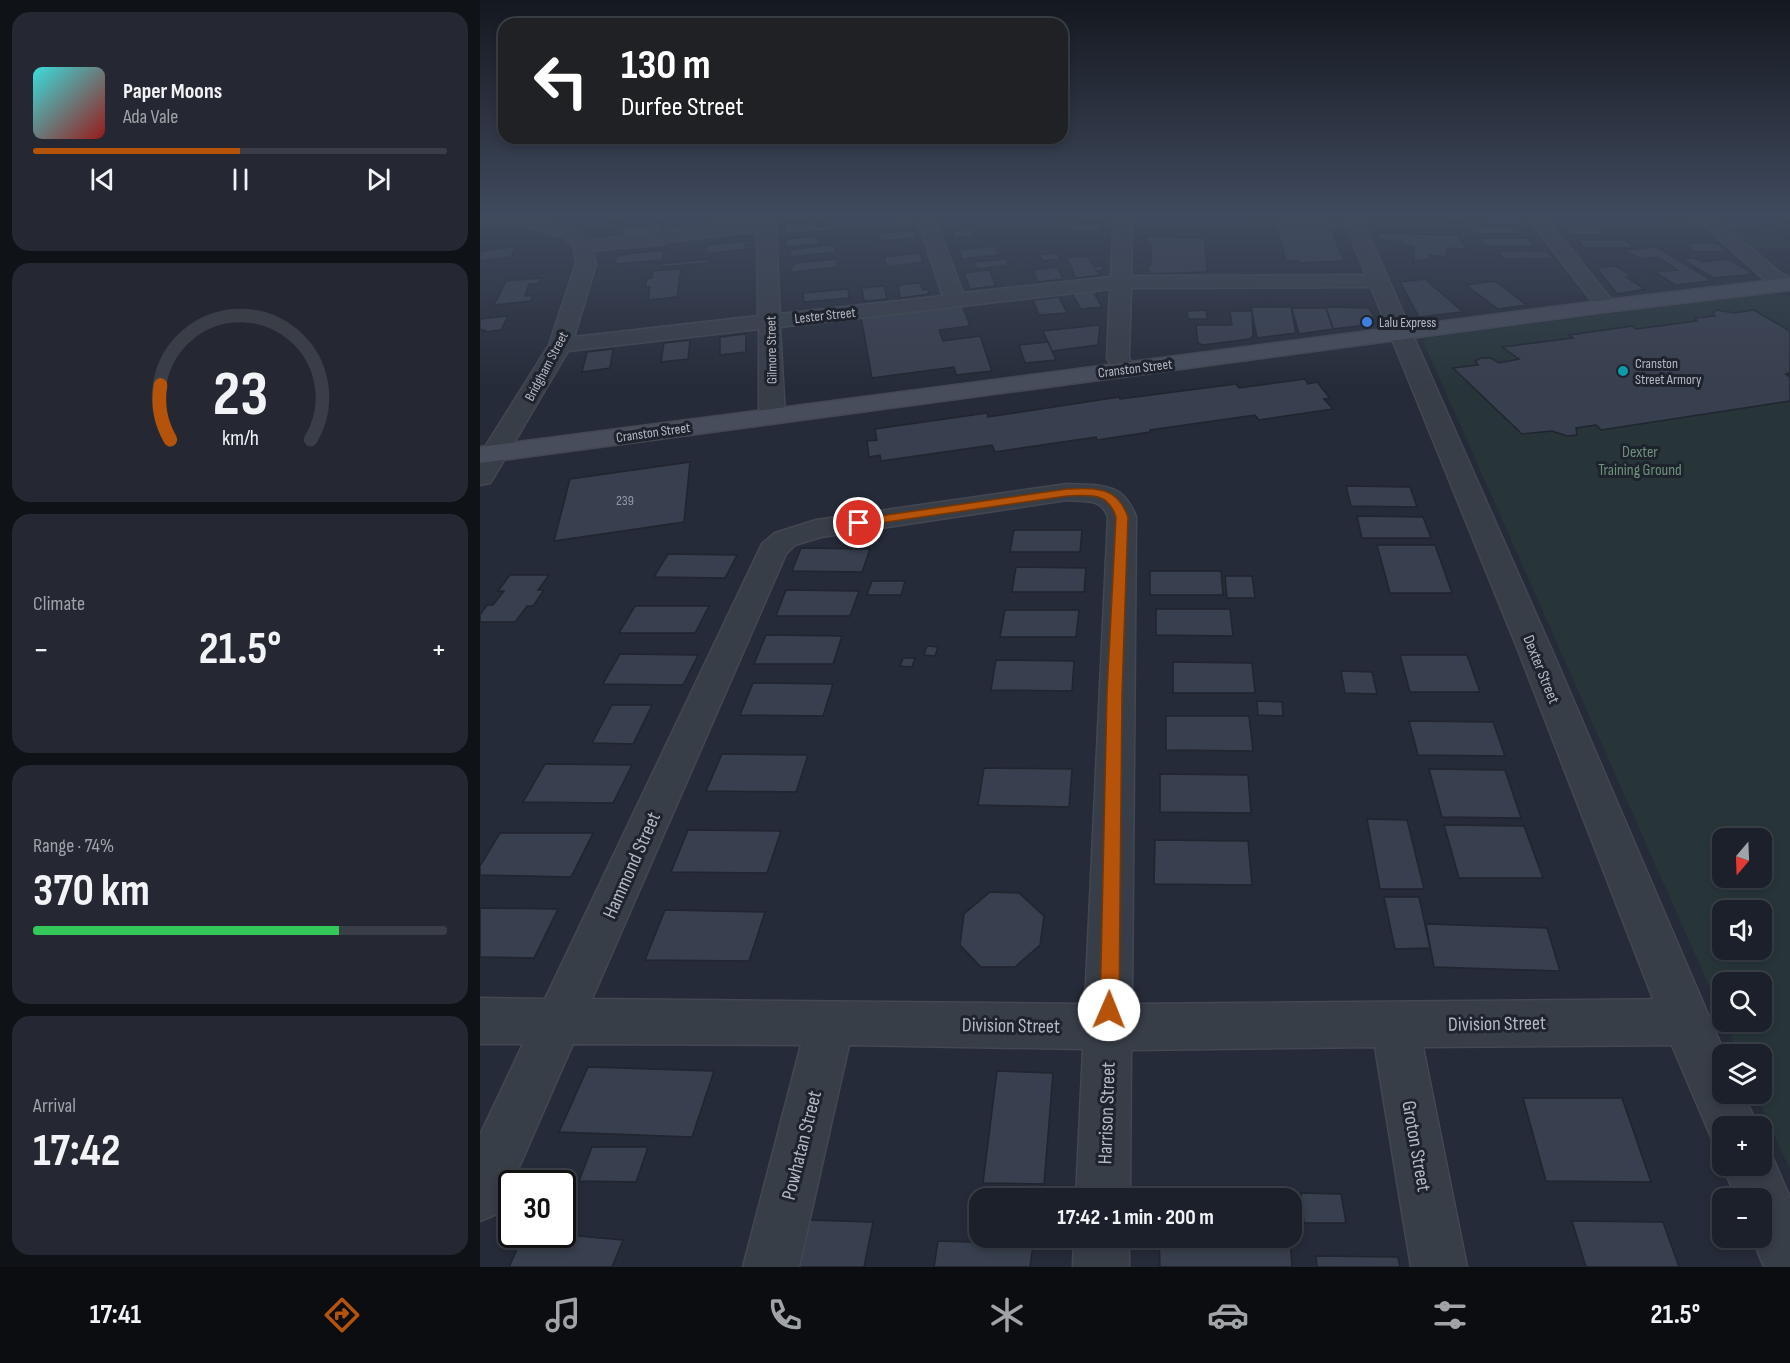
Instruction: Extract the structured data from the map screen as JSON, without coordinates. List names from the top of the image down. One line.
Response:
{"streets":{"main road":["Cranston Street"],"street":["Lester Street","Gilmore Street","Bridgham Street","Dexter Street","Hammond Street","Division Street","Harrison Street","Powhatan Street","Groton Street"]},"crossings":[["Lester Street","Gilmore Street"],["Lester Street","Bridgham Street"],["Lester Street","Dexter Street"],["Gilmore Street","Cranston Street"],["Bridgham Street","Cranston Street"],["Cranston Street","Dexter Street"],["Dexter Street","Division Street"],["Hammond Street","Division Street"],["Hammond Street","Harrison Street"],["Division Street","Harrison Street"],["Division Street","Powhatan Street"],["Division Street","Groton Street"]],"parks":["Dexter Training Ground"],"places":["Lalu Express","Cranston Street Armory"],"house_numbers":["239"],"north":"bottom","page":{"turn":["130 m","Durfee Street"],"song":["Paper Moons","Ada Vale"],"tile":["Climate",["Range · 74%","370 km"],["Arrival","17:42"]],"heat":["−","21.5°","+"],"map_buttons":["+","−"],"limit":"30","trip":"17:42 · 1 min · 200 m","tabs":["17:41","21.5°"],"gauge":["23","km/h"]}}
